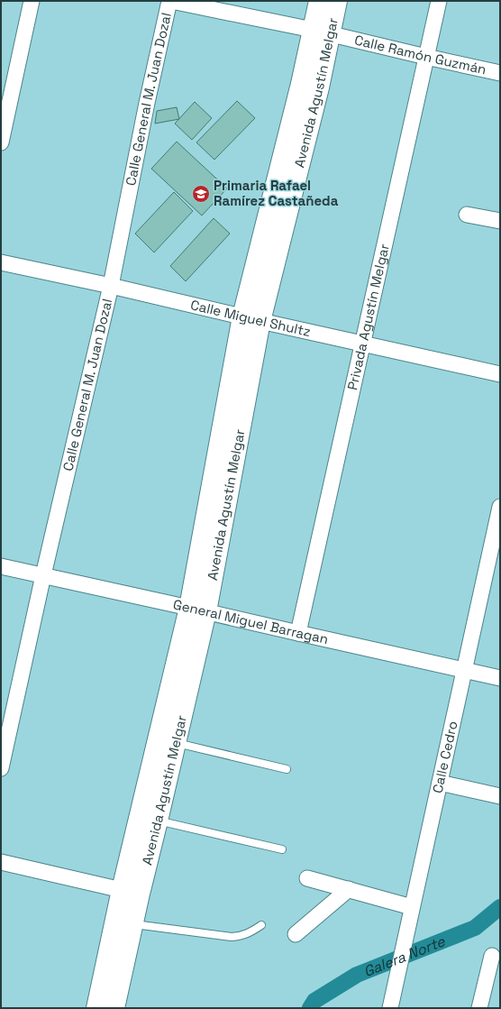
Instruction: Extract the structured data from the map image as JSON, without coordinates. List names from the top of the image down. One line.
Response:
{"streets":{"main road":["Avenida Agustín Melgar"],"street":["Calle Ramón Guzmán","Calle General M. Juan Dozal","Privada Agustín Melgar","Calle Miguel Shultz","General Miguel Barragan","Calle Cedro"]},"crossings":[["Calle Ramón Guzmán","Avenida Agustín Melgar"],["Calle Ramón Guzmán","Calle General M. Juan Dozal"],["Calle Ramón Guzmán","Privada Agustín Melgar"],["Avenida Agustín Melgar","Calle Miguel Shultz"],["Avenida Agustín Melgar","General Miguel Barragan"],["Calle General M. Juan Dozal","Calle Miguel Shultz"],["Calle General M. Juan Dozal","General Miguel Barragan"],["Privada Agustín Melgar","Calle Miguel Shultz"],["Privada Agustín Melgar","General Miguel Barragan"],["General Miguel Barragan","Calle Cedro"]],"water":["Galera Norte"],"places":{"school or university":["Primaria Rafael Ramírez Castañeda"]}}
